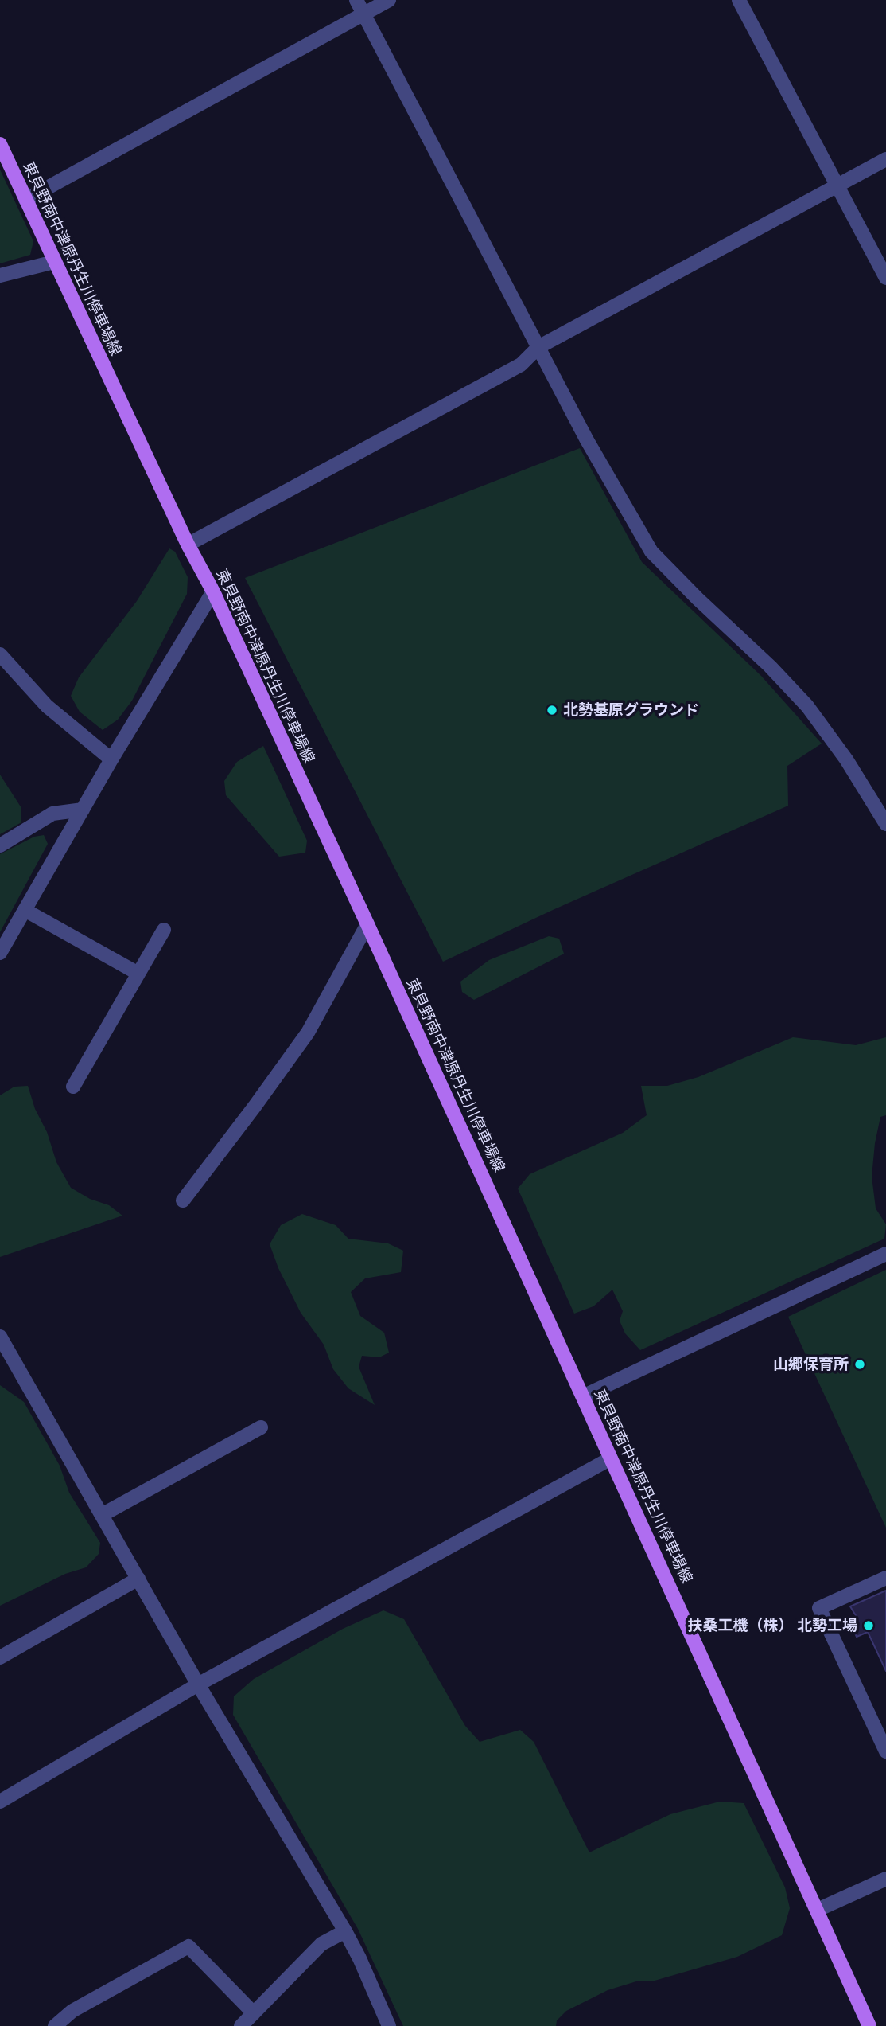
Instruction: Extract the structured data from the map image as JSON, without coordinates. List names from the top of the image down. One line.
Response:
{"streets":{"main road":["東貝野南中津原丹生川停車場線"]},"places":["北勢基原グラウンド","山郷保育所","扶桑工機（株） 北勢工場"]}
